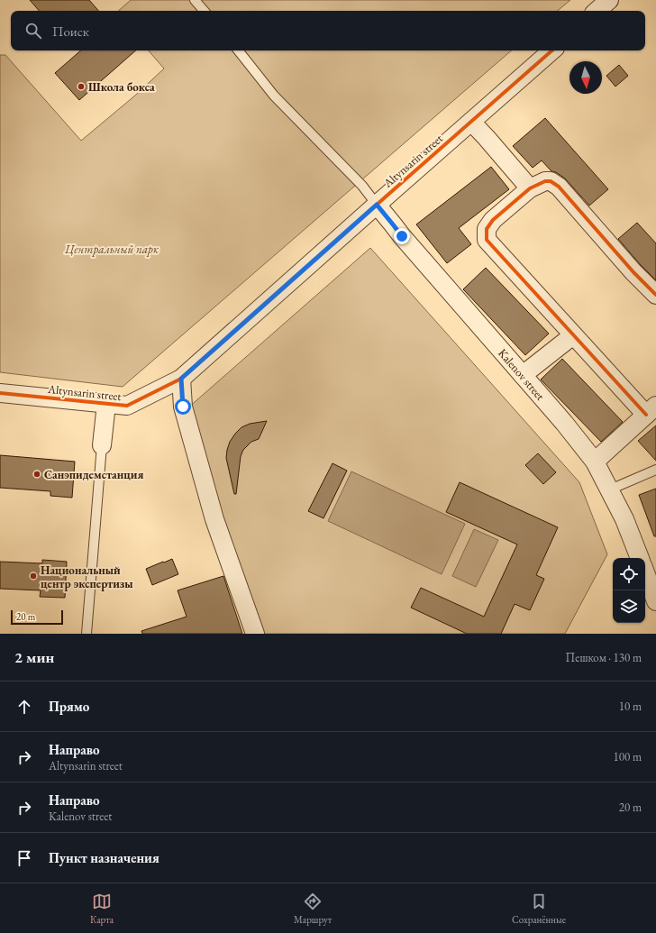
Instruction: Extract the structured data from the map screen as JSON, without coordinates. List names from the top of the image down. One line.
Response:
{"streets":{"street":["Altynsarin street","Kalenov street"]},"crossings":[["Altynsarin street","Kalenov street"]],"parks":["Центральный парк"],"places":["Школа бокса","Санэпидемстанция","Национальный центр экспертизы"],"scale_bar":"20 m","north":"bottom","page":{"search":"Поиск","scale":"20 m","heading":["2 мин","Пешком · 130 m"],"list":[["Прямо","10 m"],["Направо","Altynsarin street","100 m"],["Направо","Kalenov street","20 m"],"Пункт назначения"],"nav":["Карта","Маршрут","Сохранённые"]}}
